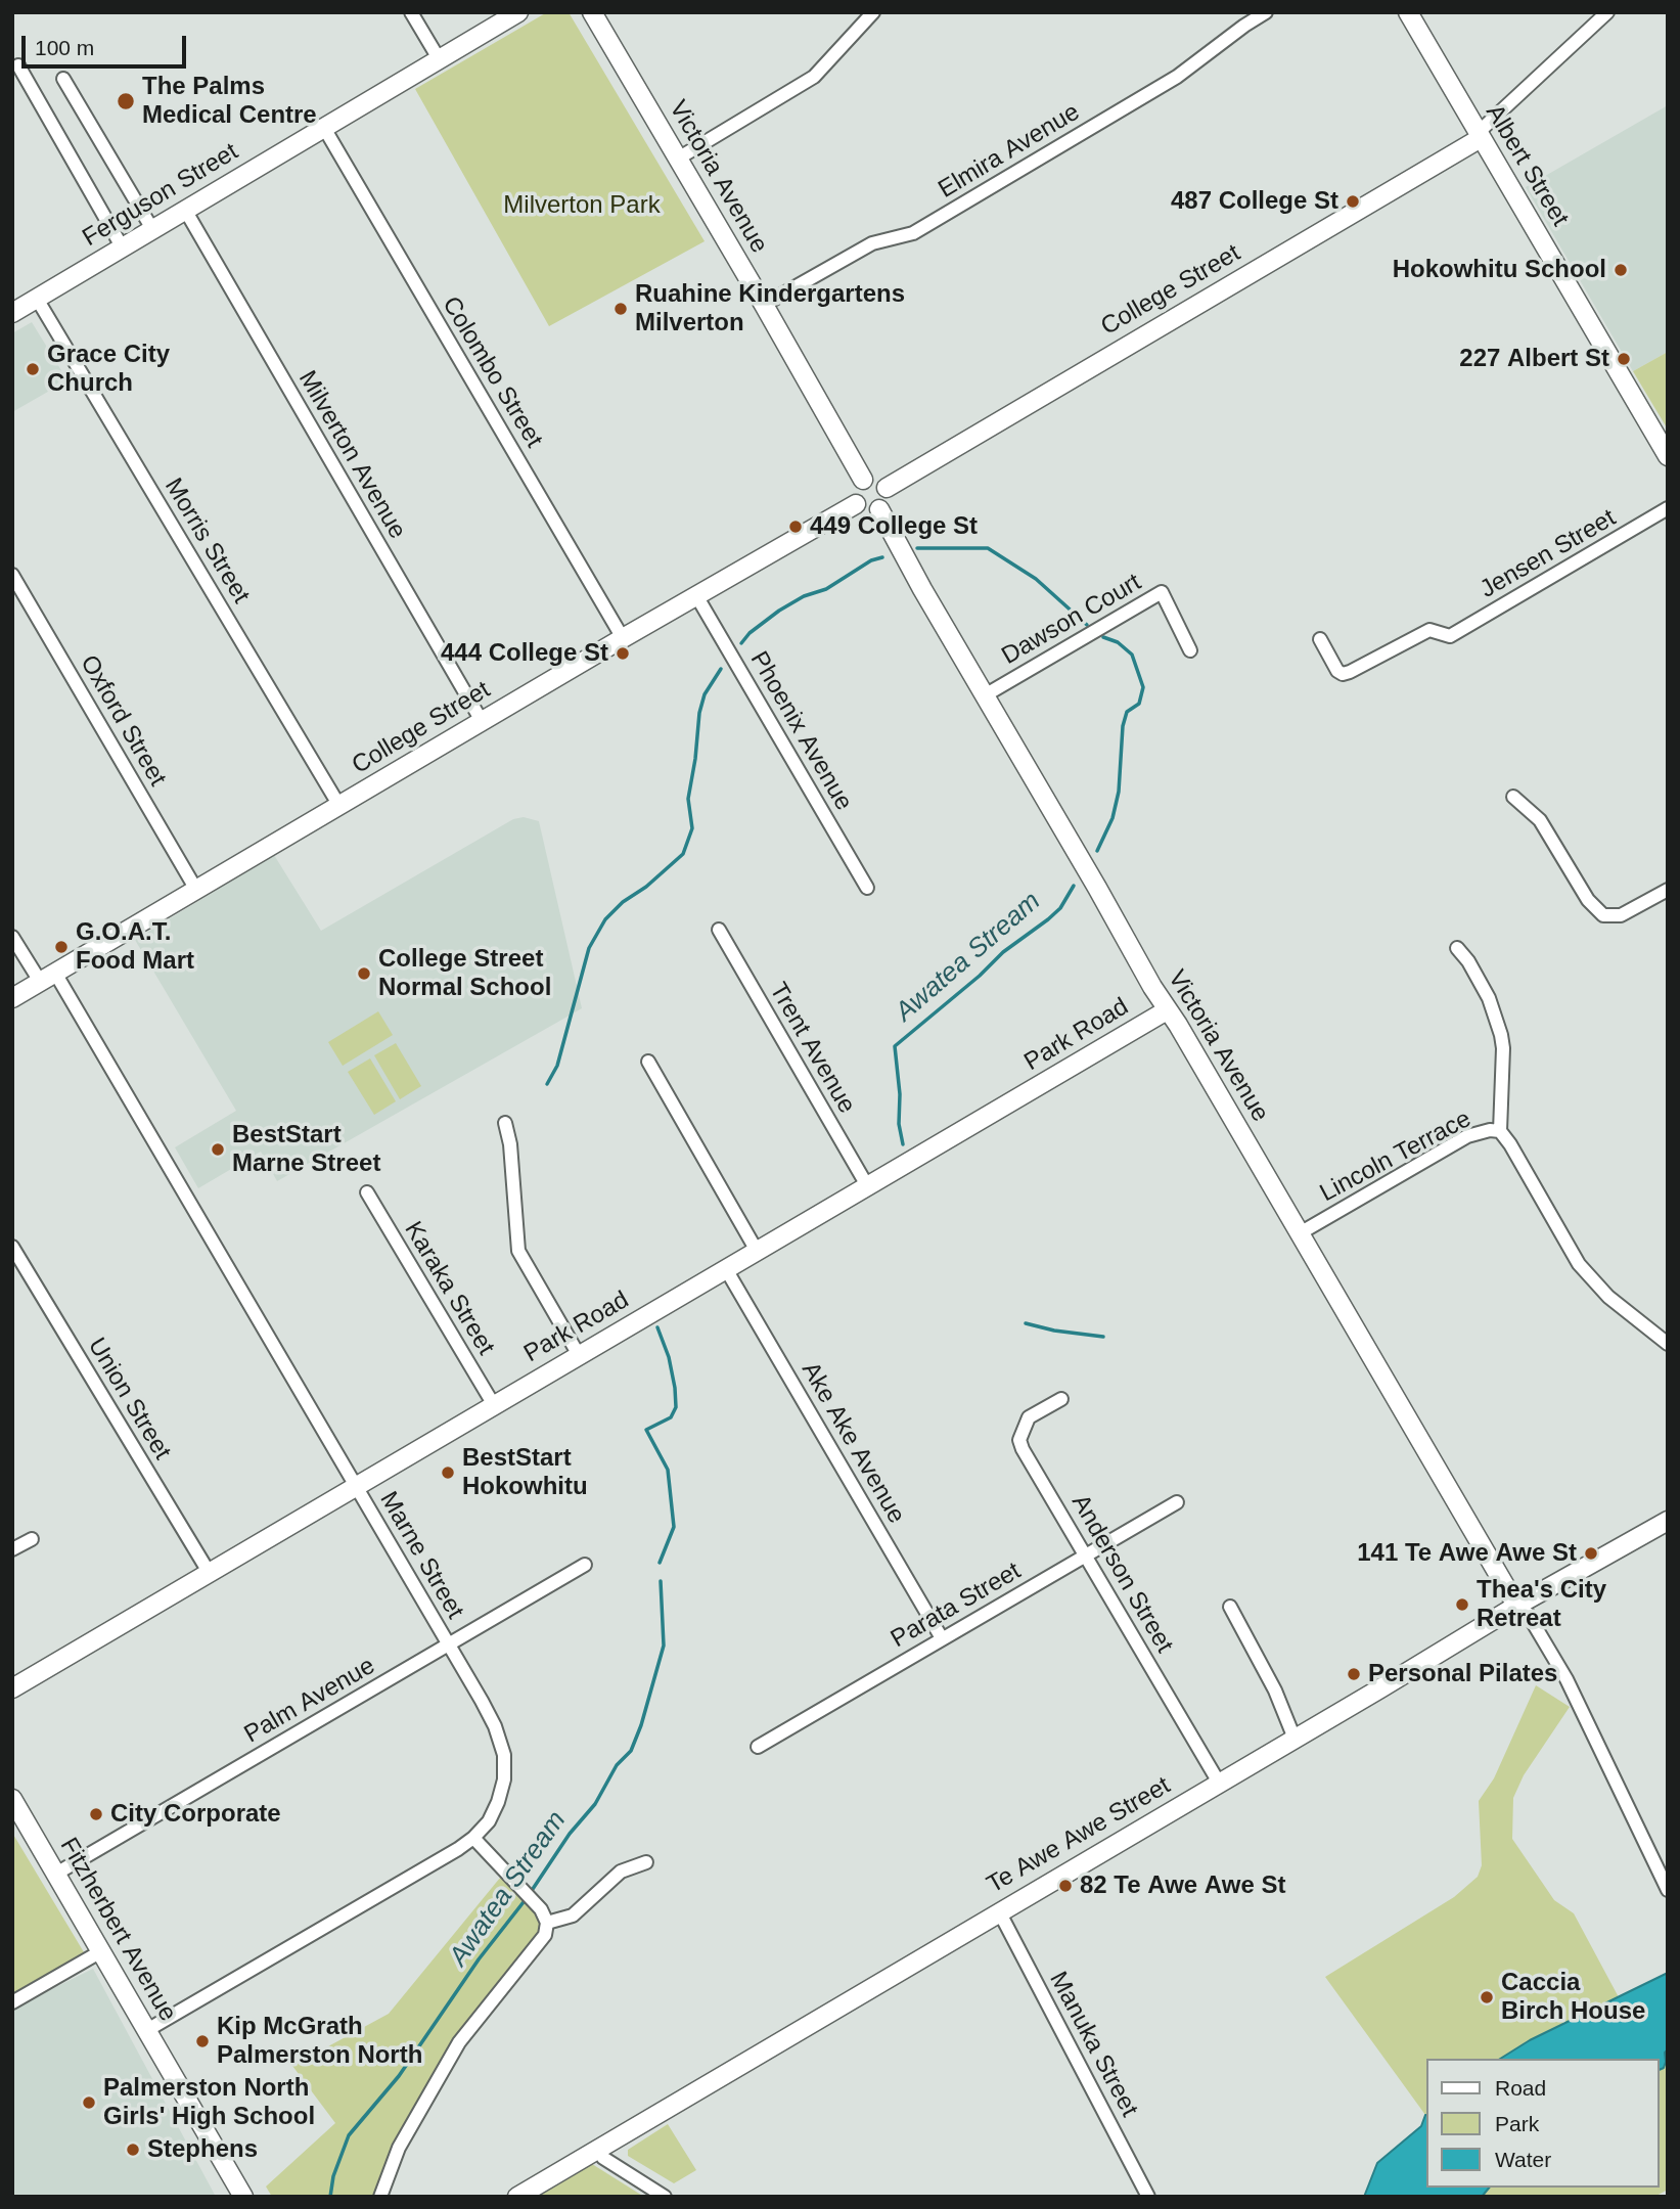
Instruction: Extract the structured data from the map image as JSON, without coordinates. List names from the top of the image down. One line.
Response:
{"streets":{"street":["Elmira Avenue","Albert Street","Victoria Avenue","Ferguson Street","College Street","Colombo Street","Milverton Avenue","Morris Street","Jensen Street","Dawson Court","Oxford Street","Phoenix Avenue","Park Road","Trent Avenue","Lincoln Terrace","Karaka Street","Union Street","Ake Ake Avenue","Marne Street","Anderson Street","Parata Street","Palm Avenue","Te Awe Awe Street","Fitzherbert Avenue","Manuka Street"]},"crossings":[["Elmira Avenue","Victoria Avenue"],["Albert Street","College Street"],["Victoria Avenue","College Street"],["Victoria Avenue","Dawson Court"],["Victoria Avenue","Park Road"],["Victoria Avenue","Lincoln Terrace"],["Victoria Avenue","Te Awe Awe Street"],["Ferguson Street","Colombo Street"],["Ferguson Street","Milverton Avenue"],["Ferguson Street","Morris Street"],["College Street","Colombo Street"],["College Street","Milverton Avenue"],["College Street","Morris Street"],["College Street","Oxford Street"],["College Street","Phoenix Avenue"],["College Street","Marne Street"],["Park Road","Trent Avenue"],["Park Road","Karaka Street"],["Park Road","Union Street"],["Park Road","Ake Ake Avenue"],["Park Road","Marne Street"],["Ake Ake Avenue","Parata Street"],["Marne Street","Palm Avenue"],["Marne Street","Fitzherbert Avenue"],["Anderson Street","Parata Street"],["Anderson Street","Te Awe Awe Street"],["Palm Avenue","Fitzherbert Avenue"],["Te Awe Awe Street","Manuka Street"]],"water":["Awatea Stream"],"parks":["Milverton Park"],"places":["The Palms Medical Centre","487 College St","Hokowhitu School","Ruahine Kindergartens Milverton","227 Albert St","Grace City Church","449 College St","444 College St","G.O.A.T. Food Mart","College Street Normal School","BestStart Marne Street","BestStart Hokowhitu","141 Te Awe Awe St","Thea's City Retreat","Personal Pilates","City Corporate","82 Te Awe Awe St","Caccia Birch House","Kip McGrath Palmerston North","Palmerston North Girls' High School","Stephens"],"legend":["Road","Park","Water"],"scale_bar":"100 m"}
